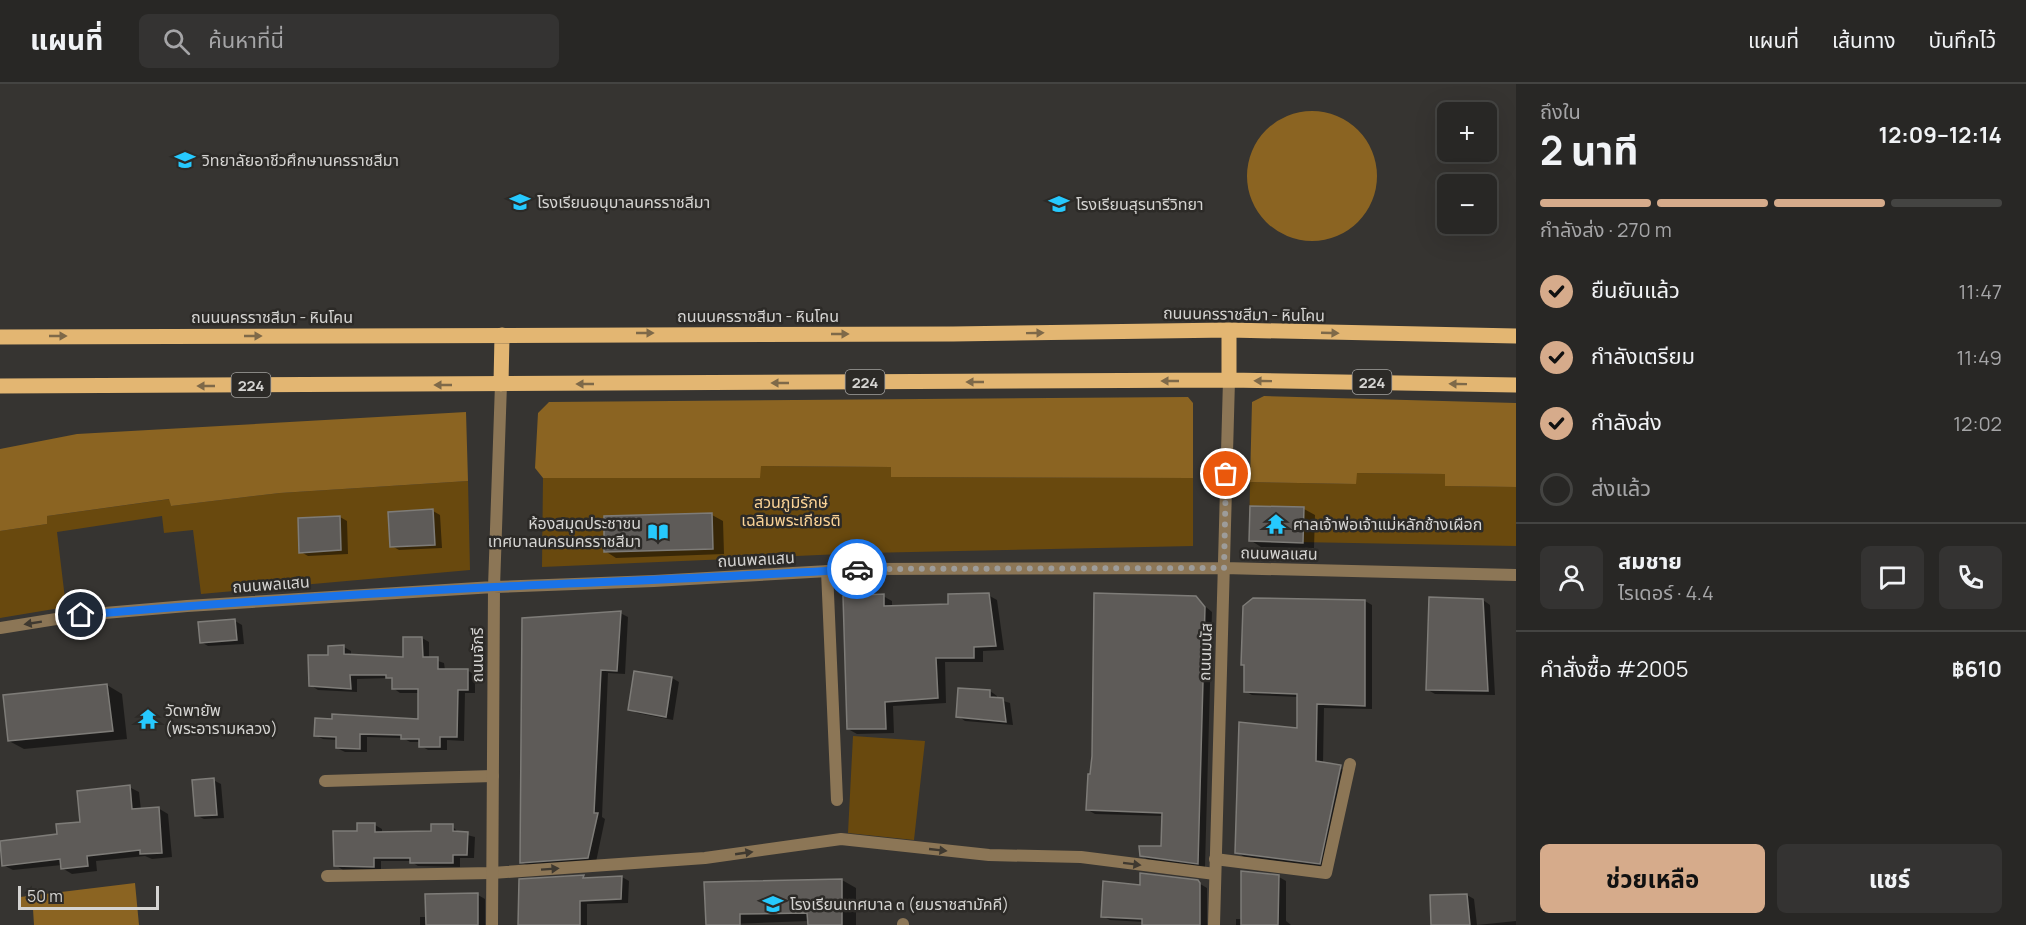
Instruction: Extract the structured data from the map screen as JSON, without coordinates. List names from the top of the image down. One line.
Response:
{"streets":{"main road":["ถนนนครราชสีมา - หินโคน","224"],"street":["ถนนพลแสน","ถนนมนัส","ถนนจักรี"]},"crossings":[["224","ถนนมนัส"],["224","ถนนจักรี"],["ถนนพลแสน","ถนนมนัส"],["ถนนพลแสน","ถนนจักรี"]],"parks":["สวนภูมิรักษ์ เฉลิมพระเกียรติ"],"places":{"school or university":["วิทยาลัยอาชีวศึกษานครราชสีมา","โรงเรียนอนุบาลนครราชสีมา","โรงเรียนสุรนารีวิทยา","โรงเรียนเทศบาล ๓ (ยมราชสามัคคี)"],"temple":["ศาลเจ้าพ่อเจ้าแม่หลักช้างเผือก","วัดพายัพ (พระอารามหลวง)"],"library":["ห้องสมุดประชาชน เทศบาลนครนครราชสีมา"]},"scale_bar":"50 m","page":{"header":"แผนที่","search":"ค้นหาที่นี่","nav":["แผนที่","เส้นทาง","บันทึกไว้"],"heading":["2 นาที","ถึงใน","12:09–12:14"],"panel":["สมชาย","ไรเดอร์ · 4.4","คำสั่งซื้อ #2005","฿610"],"map_buttons":["+","−"],"bar":"กำลังส่ง · 270 m","list":[["ยืนยันแล้ว","11:47"],["กำลังเตรียม","11:49"],["กำลังส่ง","12:02"],"ส่งแล้ว"],"buttons":["ช่วยเหลือ","แชร์"],"scale":"50 m"}}
